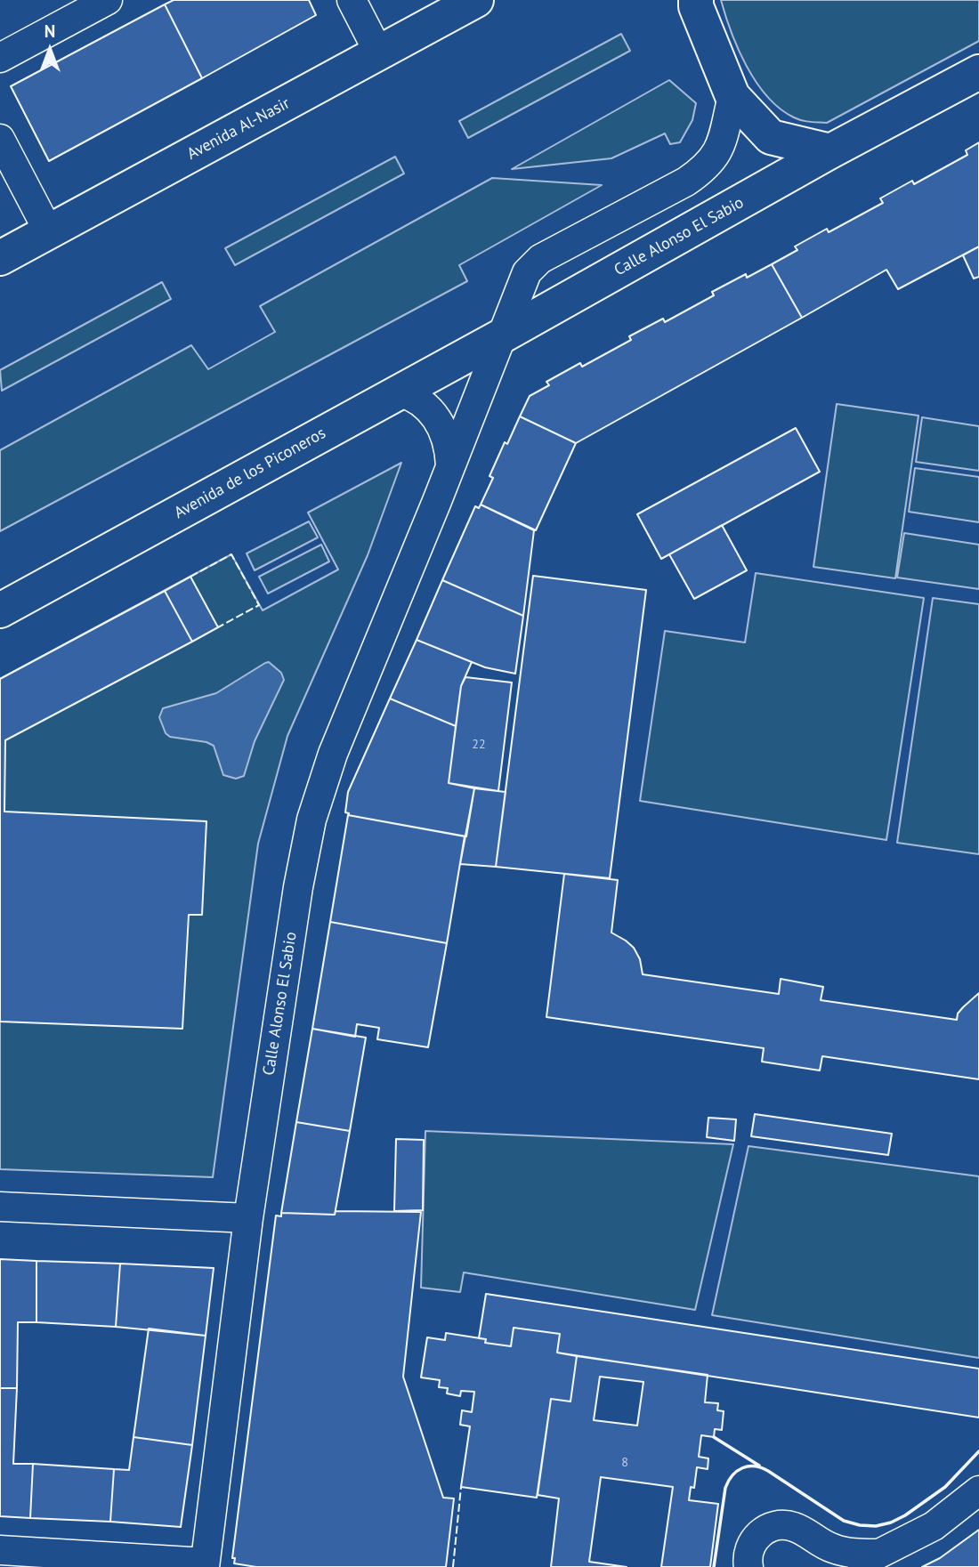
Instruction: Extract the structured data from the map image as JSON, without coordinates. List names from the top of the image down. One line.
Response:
{"streets":{"main road":["Avenida Al-Nasir","Calle Alonso El Sabio","Avenida de los Piconeros"]},"crossings":[["Calle Alonso El Sabio","Avenida de los Piconeros"]],"house_numbers":["22","8"],"north":"top"}
